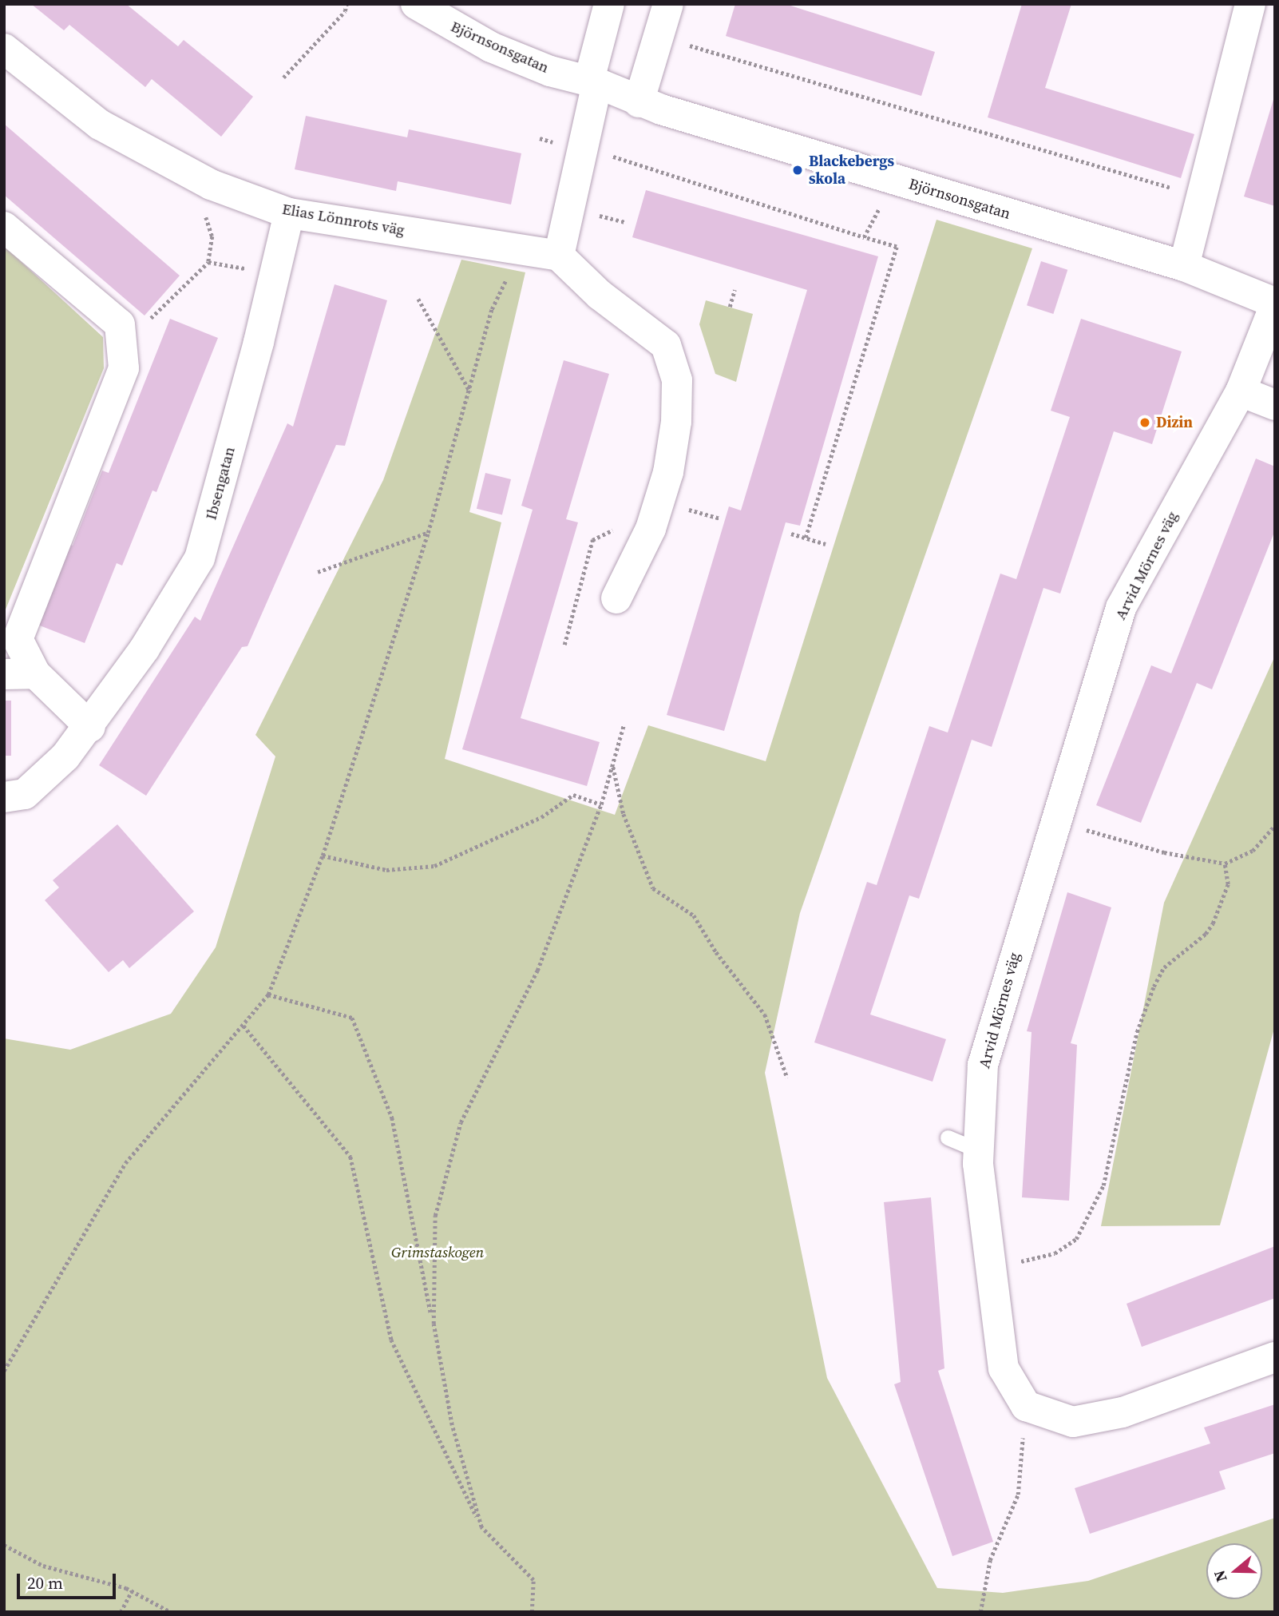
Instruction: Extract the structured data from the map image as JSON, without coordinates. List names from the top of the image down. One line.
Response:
{"streets":{"street":["Björnsonsgatan","Elias Lönnrots väg","Ibsengatan","Arvid Mörnes väg"]},"crossings":[["Björnsonsgatan","Arvid Mörnes väg"],["Elias Lönnrots väg","Ibsengatan"]],"parks":["Grimstaskogen"],"places":["Blackebergs skola","Dizin"],"scale_bar":"20 m","north":"left"}
